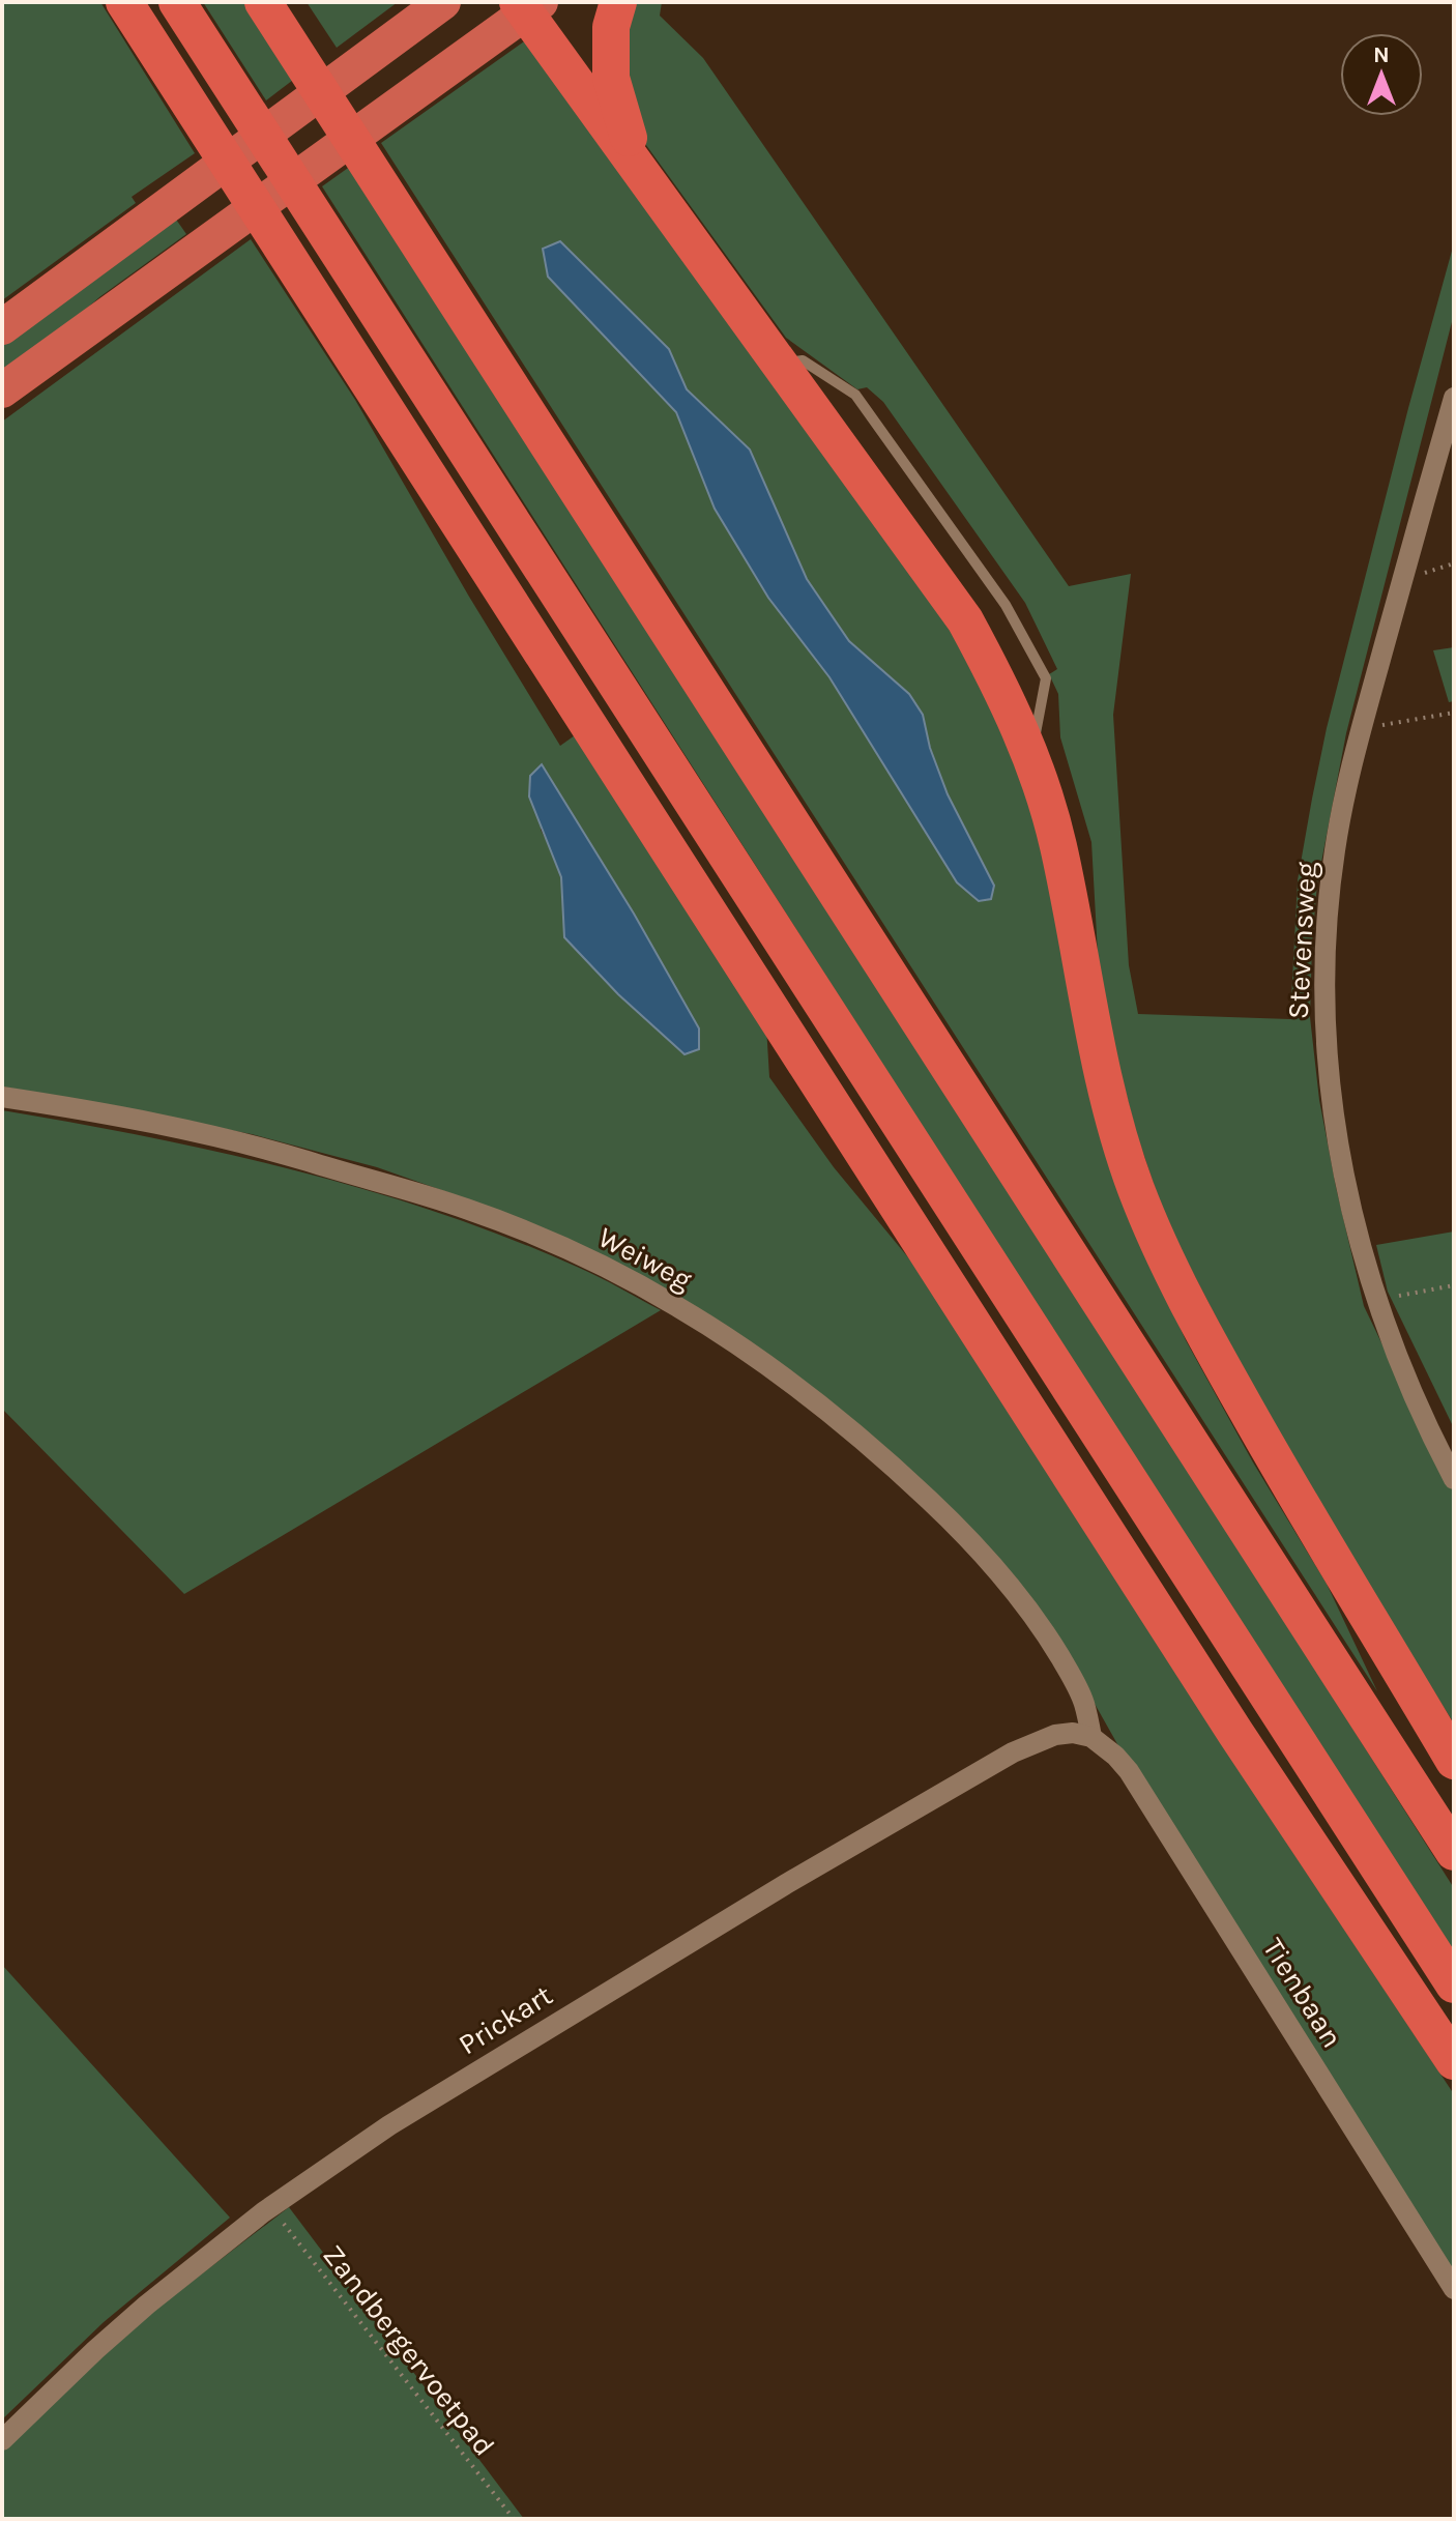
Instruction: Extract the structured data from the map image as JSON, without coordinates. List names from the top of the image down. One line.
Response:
{"streets":{"street":["Stevensweg","Weiweg","Tienbaan","Prickart"],"path":["Zandbergervoetpad"]},"crossings":[["Weiweg","Tienbaan"],["Weiweg","Prickart"],["Tienbaan","Prickart"],["Prickart","Zandbergervoetpad"]],"north":"top"}
